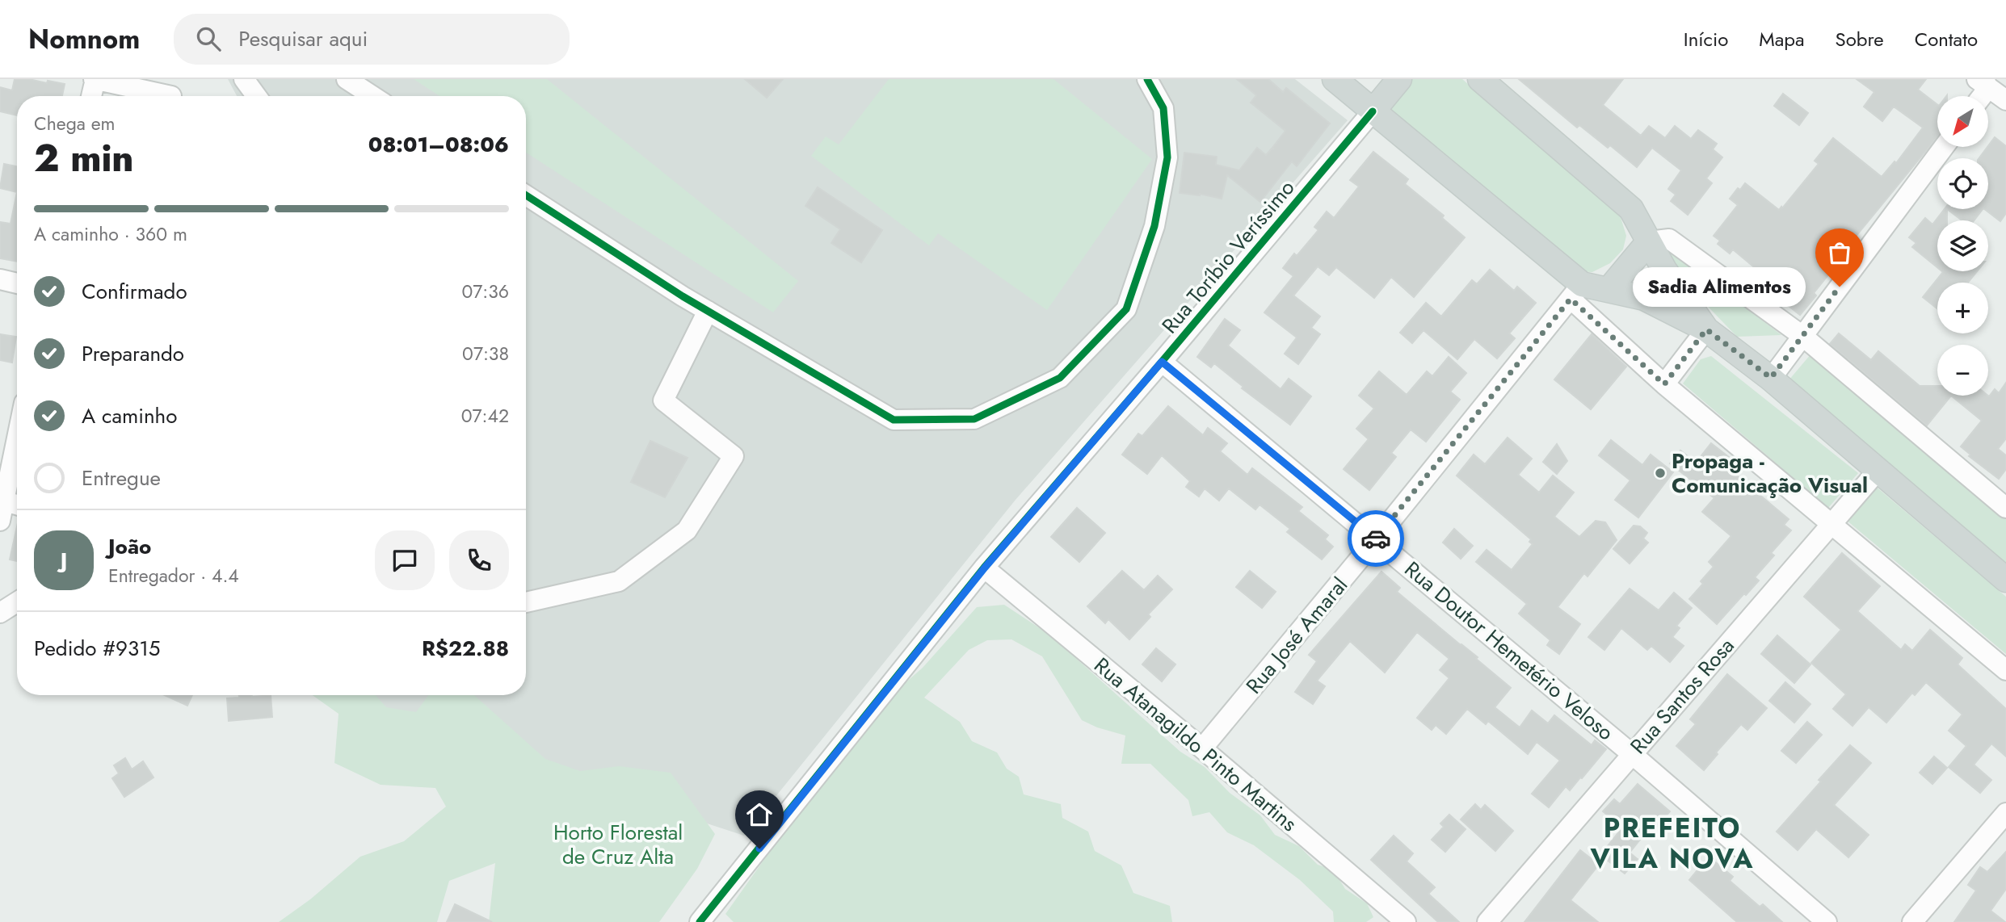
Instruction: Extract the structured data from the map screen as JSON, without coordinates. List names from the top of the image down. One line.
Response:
{"streets":{"main road":["Rua Toríbio Veríssimo"],"street":["Rua José Amaral","Rua Doutor Hemetério Veloso","Rua Santos Rosa","Rua Atanagildo Pinto Martins"]},"crossings":[["Rua Toríbio Veríssimo","Rua Doutor Hemetério Veloso"],["Rua Toríbio Veríssimo","Rua Atanagildo Pinto Martins"],["Rua José Amaral","Rua Doutor Hemetério Veloso"],["Rua José Amaral","Rua Atanagildo Pinto Martins"],["Rua Doutor Hemetério Veloso","Rua Santos Rosa"]],"districts":["PREFEITO VILA NOVA"],"parks":["Horto Florestal de Cruz Alta"],"places":["Sadia Alimentos","Propaga - Comunicação Visual"],"north":"bottom left","page":{"header":"Nomnom","search":"Pesquisar aqui","nav":["Início","Mapa","Sobre","Contato"],"map_buttons":["+","−"],"heading":["2 min","Chega em","08:01–08:06"],"panel":["João","Entregador · 4.4","Pedido #9315","R$22.88"],"bar":"A caminho · 360 m","list":[["Confirmado","07:36"],["Preparando","07:38"],["A caminho","07:42"],"Entregue"],"bubble":"Sadia Alimentos","round":"J"}}
